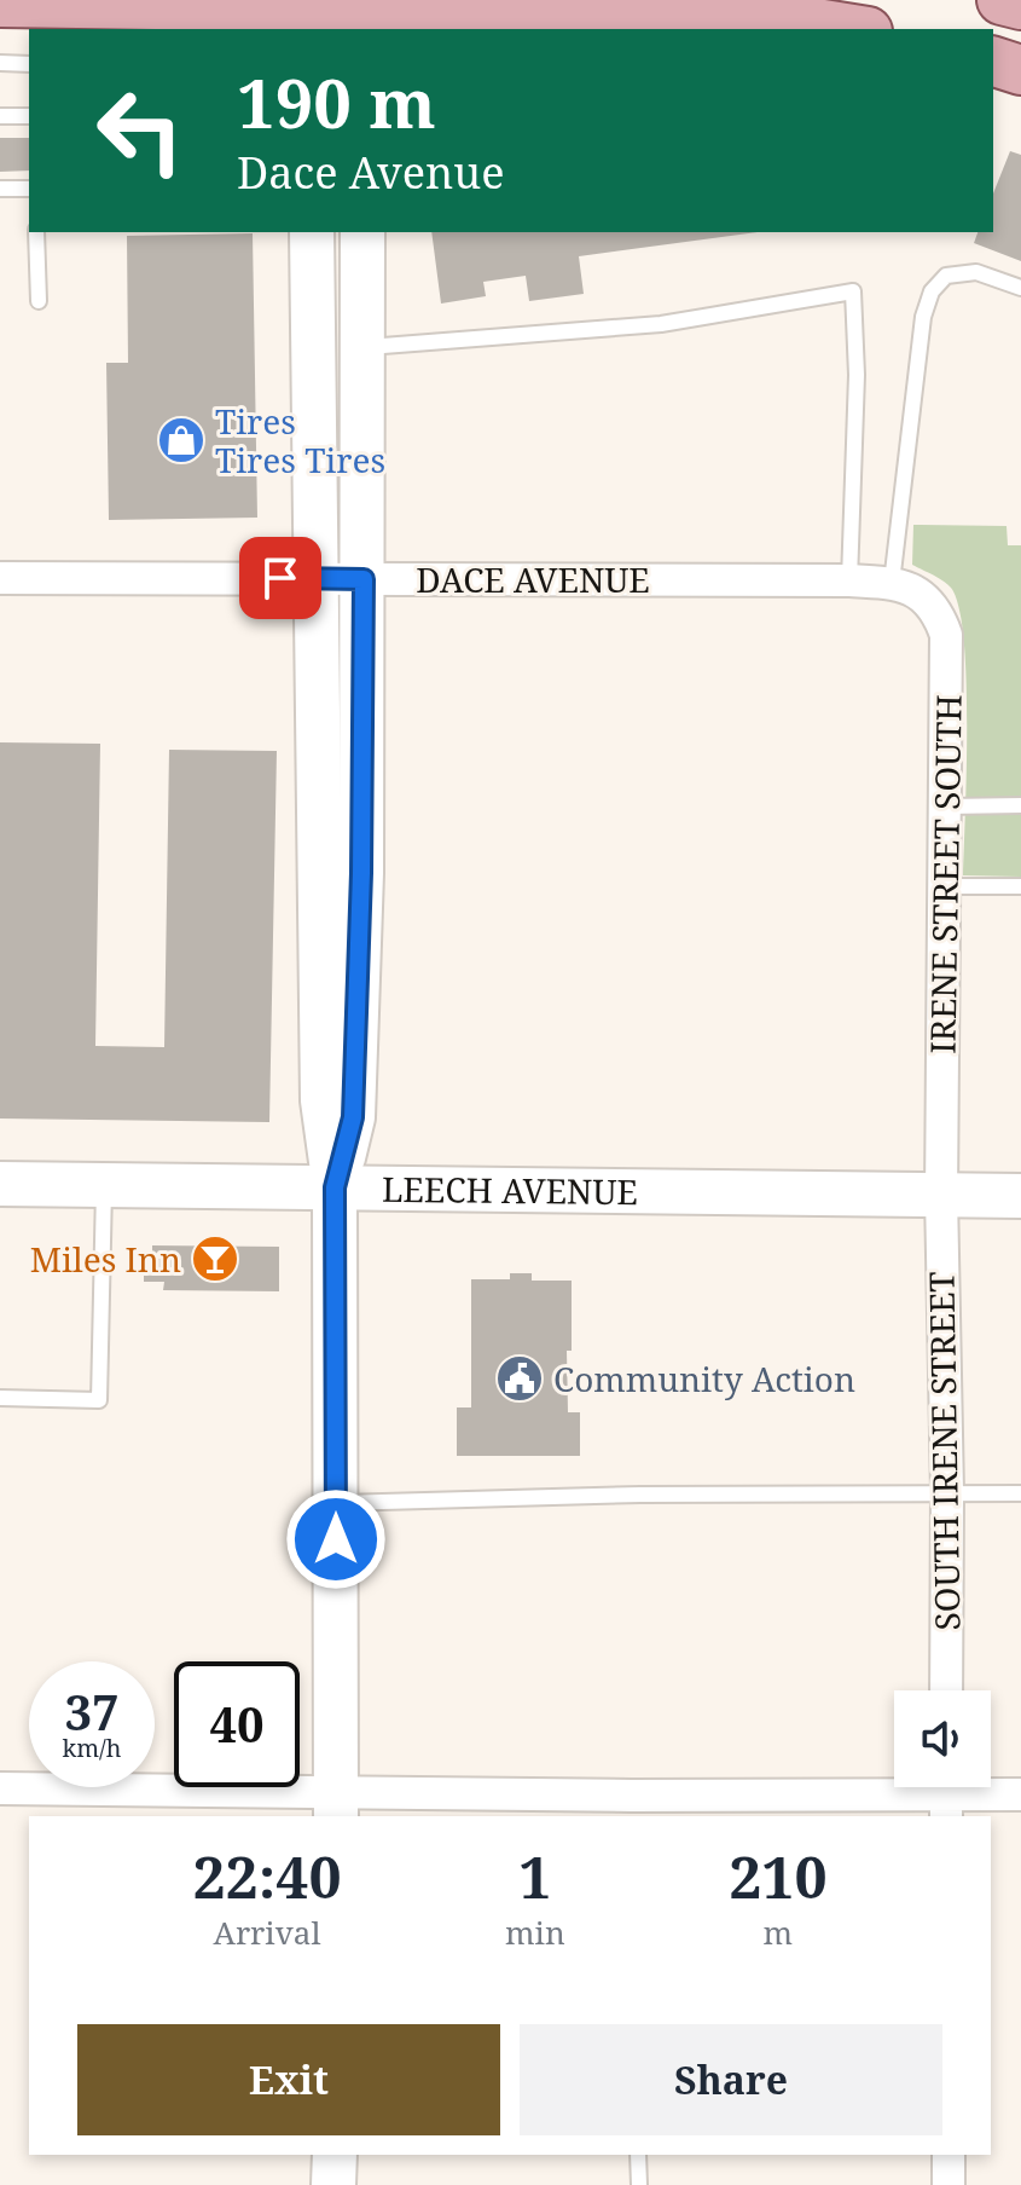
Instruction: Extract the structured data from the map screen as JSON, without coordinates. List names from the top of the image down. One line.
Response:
{"streets":{"street":["DACE AVENUE","IRENE STREET SOUTH","LEECH AVENUE","SOUTH IRENE STREET"]},"crossings":[["DACE AVENUE","IRENE STREET SOUTH"],["IRENE STREET SOUTH","LEECH AVENUE"],["IRENE STREET SOUTH","SOUTH IRENE STREET"],["LEECH AVENUE","SOUTH IRENE STREET"]],"places":{"shop":["Tires Tires Tires"],"bar":["Miles Inn"],"public building":["Community Action"]},"page":{"turn":["190 m","Dace Avenue"],"speed":"37 km/h","limit":"40","eta":["22:40","Arrival","1","min","210","m"],"buttons":["Exit","Share"]}}
